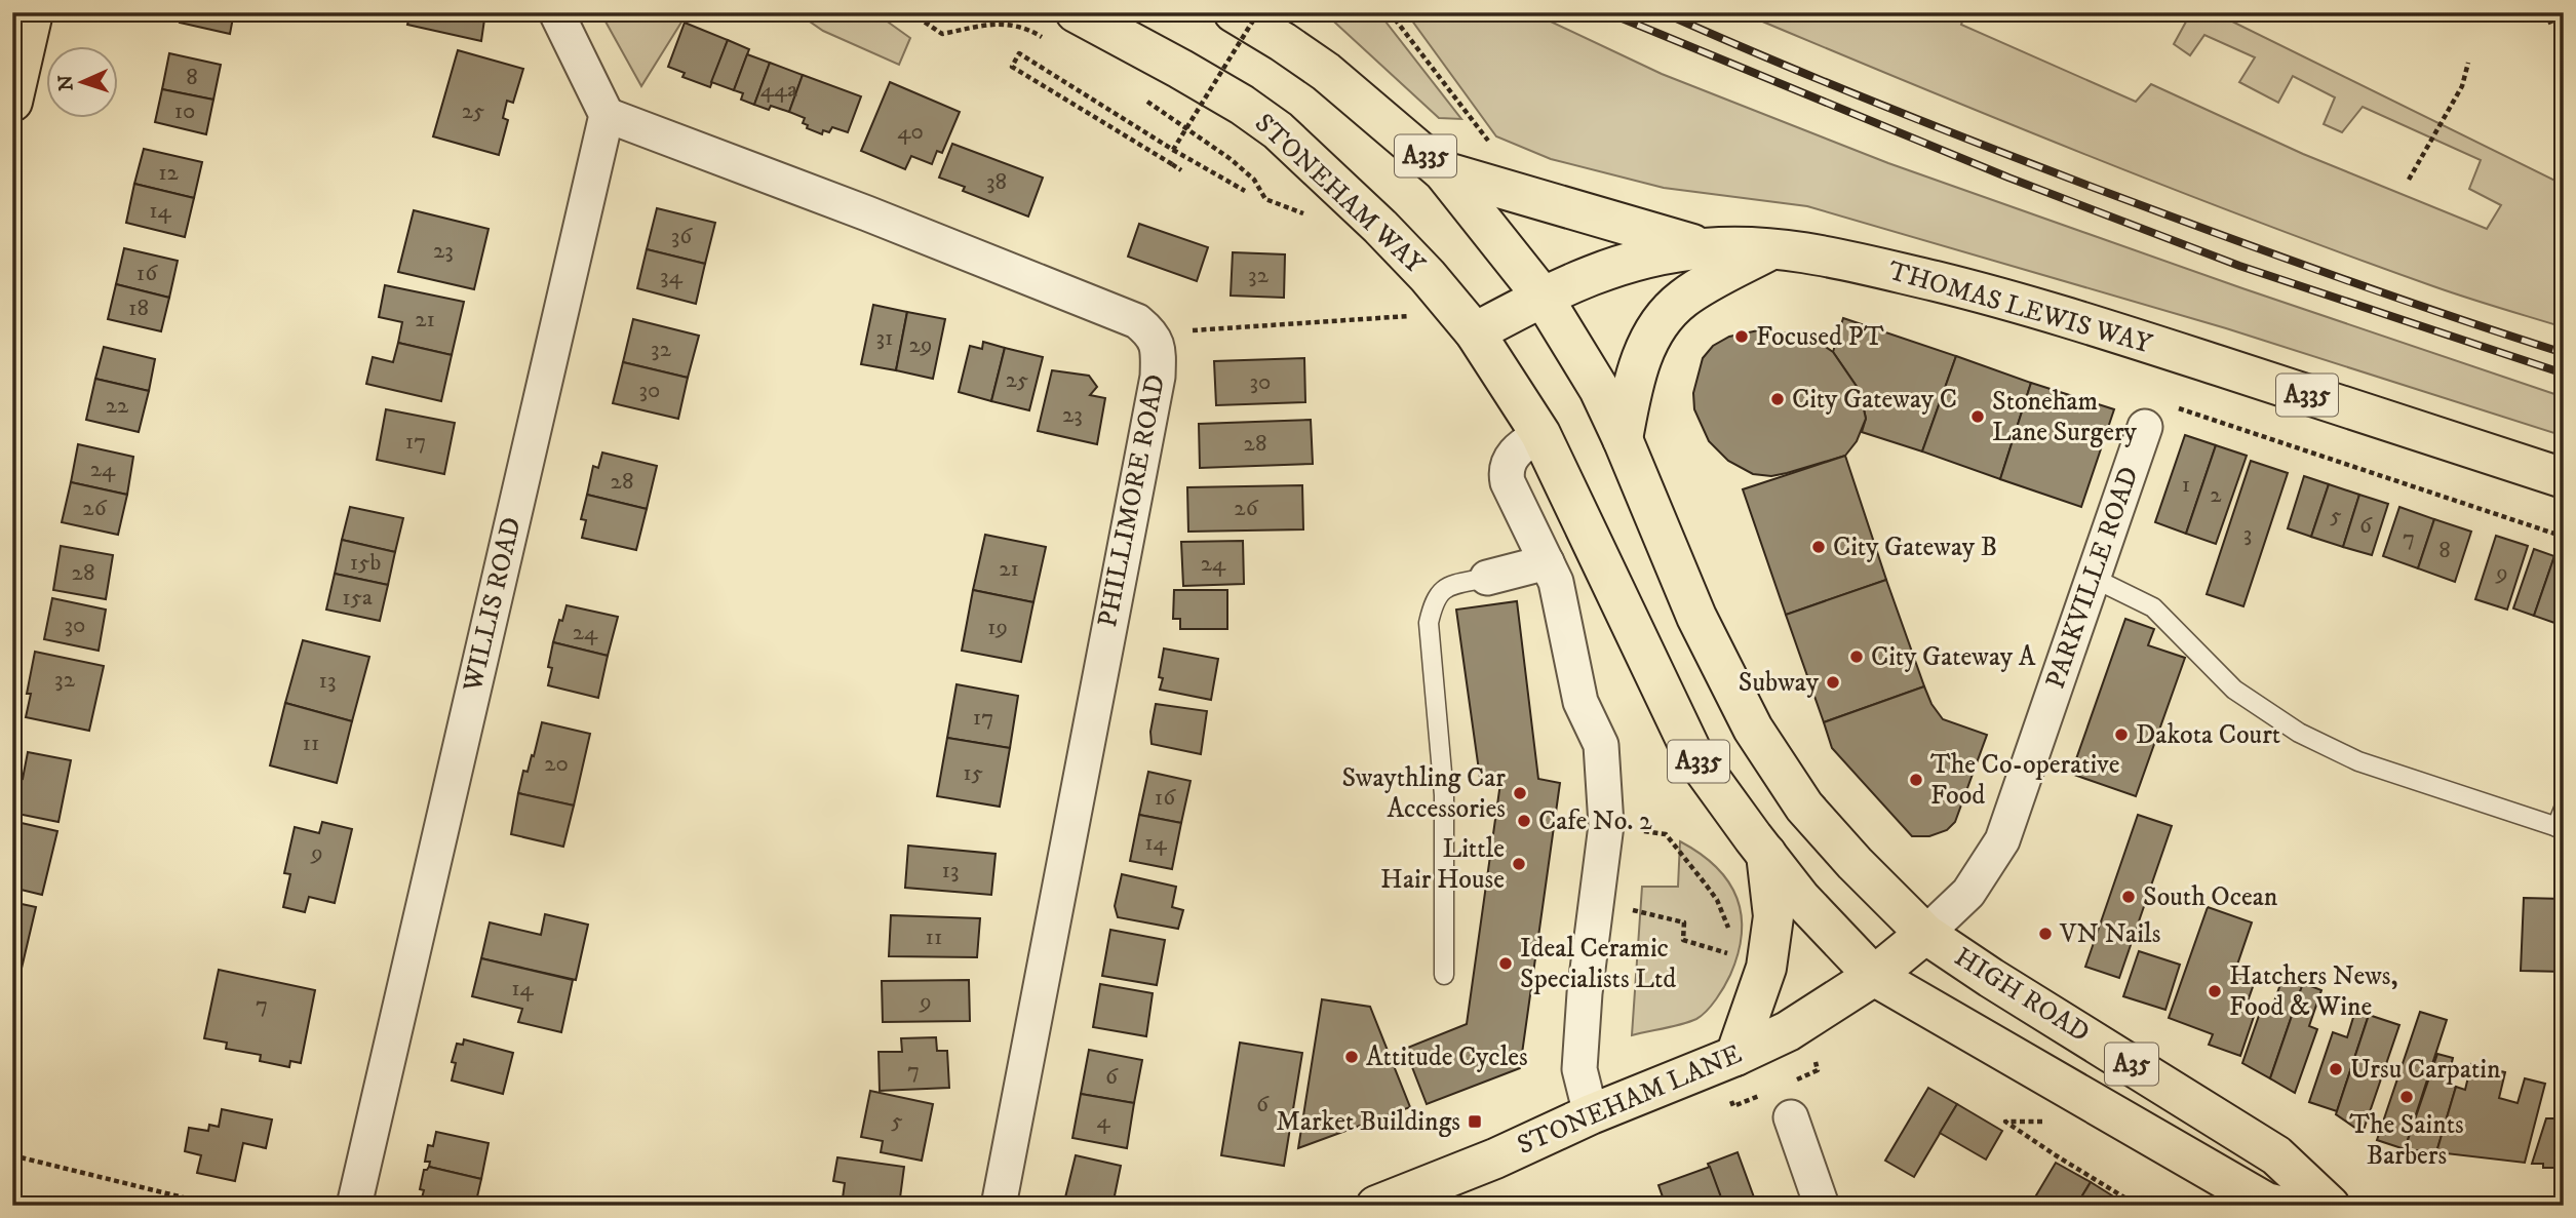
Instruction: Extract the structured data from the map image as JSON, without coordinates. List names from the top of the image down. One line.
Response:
{"streets":{"main road":["A335","STONEHAM WAY","THOMAS LEWIS WAY","HIGH ROAD","A35","STONEHAM LANE"],"street":["PHILLIMORE ROAD","PARKVILLE ROAD","WILLIS ROAD"]},"crossings":[["A335","STONEHAM WAY"],["A335","THOMAS LEWIS WAY"],["A335","PARKVILLE ROAD"],["A335","HIGH ROAD"],["A335","STONEHAM LANE"],["STONEHAM WAY","THOMAS LEWIS WAY"],["PHILLIMORE ROAD","WILLIS ROAD"],["PARKVILLE ROAD","HIGH ROAD"],["PARKVILLE ROAD","STONEHAM LANE"],["HIGH ROAD","STONEHAM LANE"]],"places":{"other":["Focused PT","City Gateway C","Stoneham Lane Surgery","City Gateway B","City Gateway A","Subway","Dakota Court","The Co-operative Food","Swaythling Car Accessories","Cafe No. 2","Little Hair House","South Ocean","VN Nails","Ideal Ceramic Specialists Ltd","Hatchers News, Food & Wine","Attitude Cycles","Ursu Carpatin","The Saints Barbers"],"transit":["Market Buildings"]},"house_numbers":["8","44a","10","25","40","12","38","14","36","23","16","32","34","18","21","31","29","32","25","30","30","22","23","17","28","24","28","1","2","26","26","5","6","3","7","8","15b","24","21","28","9","15a","30","19","24","32","13","17","11","20","15","16","14","9","13","11","14","9","7","7","6","6","5","4"],"north":"left"}
